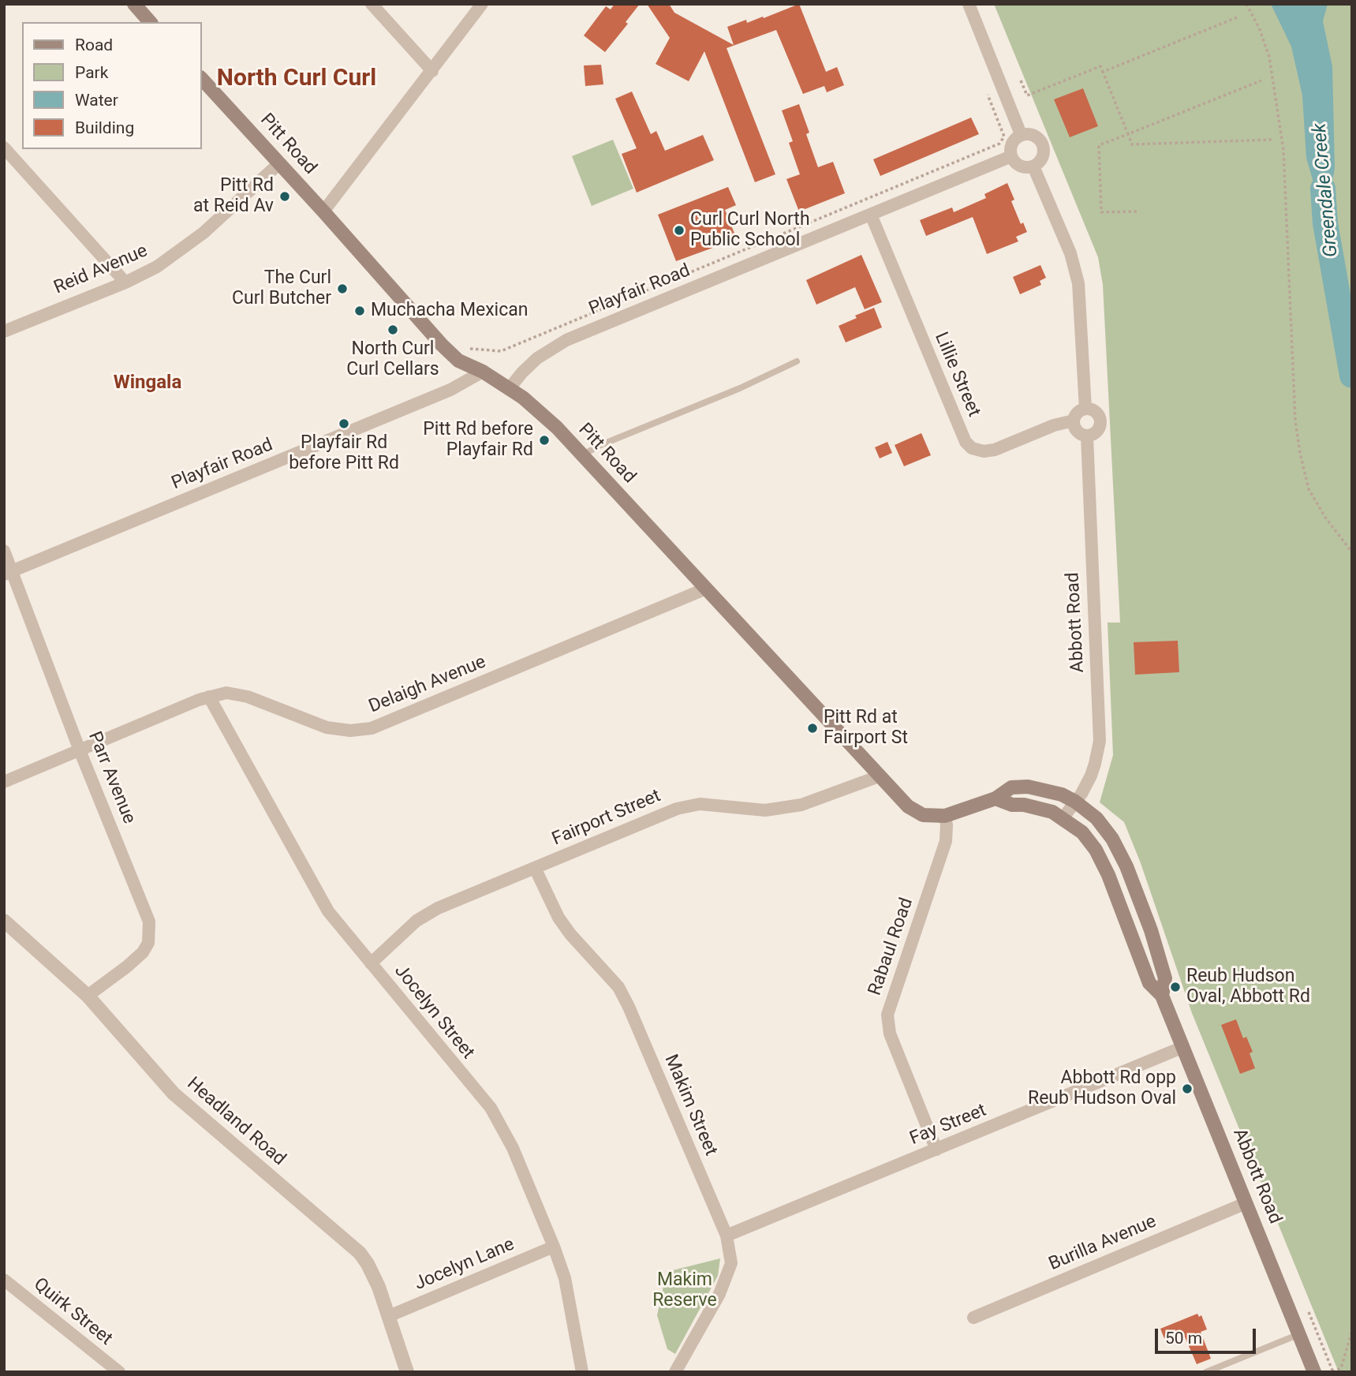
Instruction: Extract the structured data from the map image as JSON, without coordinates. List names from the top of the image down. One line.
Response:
{"streets":{"main road":["Pitt Road","Abbott Road"],"street":["Reid Avenue","Playfair Road","Lillie Street","Delaigh Avenue","Parr Avenue","Fairport Street","Rabaul Road","Jocelyn Street","Makim Street","Headland Road","Fay Street","Burilla Avenue","Jocelyn Lane","Quirk Street"]},"crossings":[["Pitt Road","Reid Avenue"],["Pitt Road","Playfair Road"],["Pitt Road","Abbott Road"],["Pitt Road","Delaigh Avenue"],["Pitt Road","Fairport Street"],["Pitt Road","Rabaul Road"],["Playfair Road","Lillie Street"],["Playfair Road","Parr Avenue"],["Lillie Street","Abbott Road"],["Abbott Road","Fay Street"],["Abbott Road","Burilla Avenue"],["Delaigh Avenue","Parr Avenue"],["Delaigh Avenue","Jocelyn Street"],["Parr Avenue","Headland Road"],["Fairport Street","Jocelyn Street"],["Fairport Street","Makim Street"],["Rabaul Road","Fay Street"],["Jocelyn Street","Jocelyn Lane"],["Makim Street","Fay Street"],["Headland Road","Jocelyn Lane"]],"districts":["North Curl Curl","Wingala"],"water":["Greendale Creek"],"parks":["Makim Reserve"],"places":["Pitt Rd at Reid Av","Curl Curl North Public School","The Curl Curl Butcher","Muchacha Mexican","North Curl Curl Cellars","Playfair Rd before Pitt Rd","Pitt Rd before Playfair Rd","Pitt Rd at Fairport St","Reub Hudson Oval, Abbott Rd","Abbott Rd opp Reub Hudson Oval"],"legend":["Road","Park","Water","Building"],"scale_bar":"50 m"}
